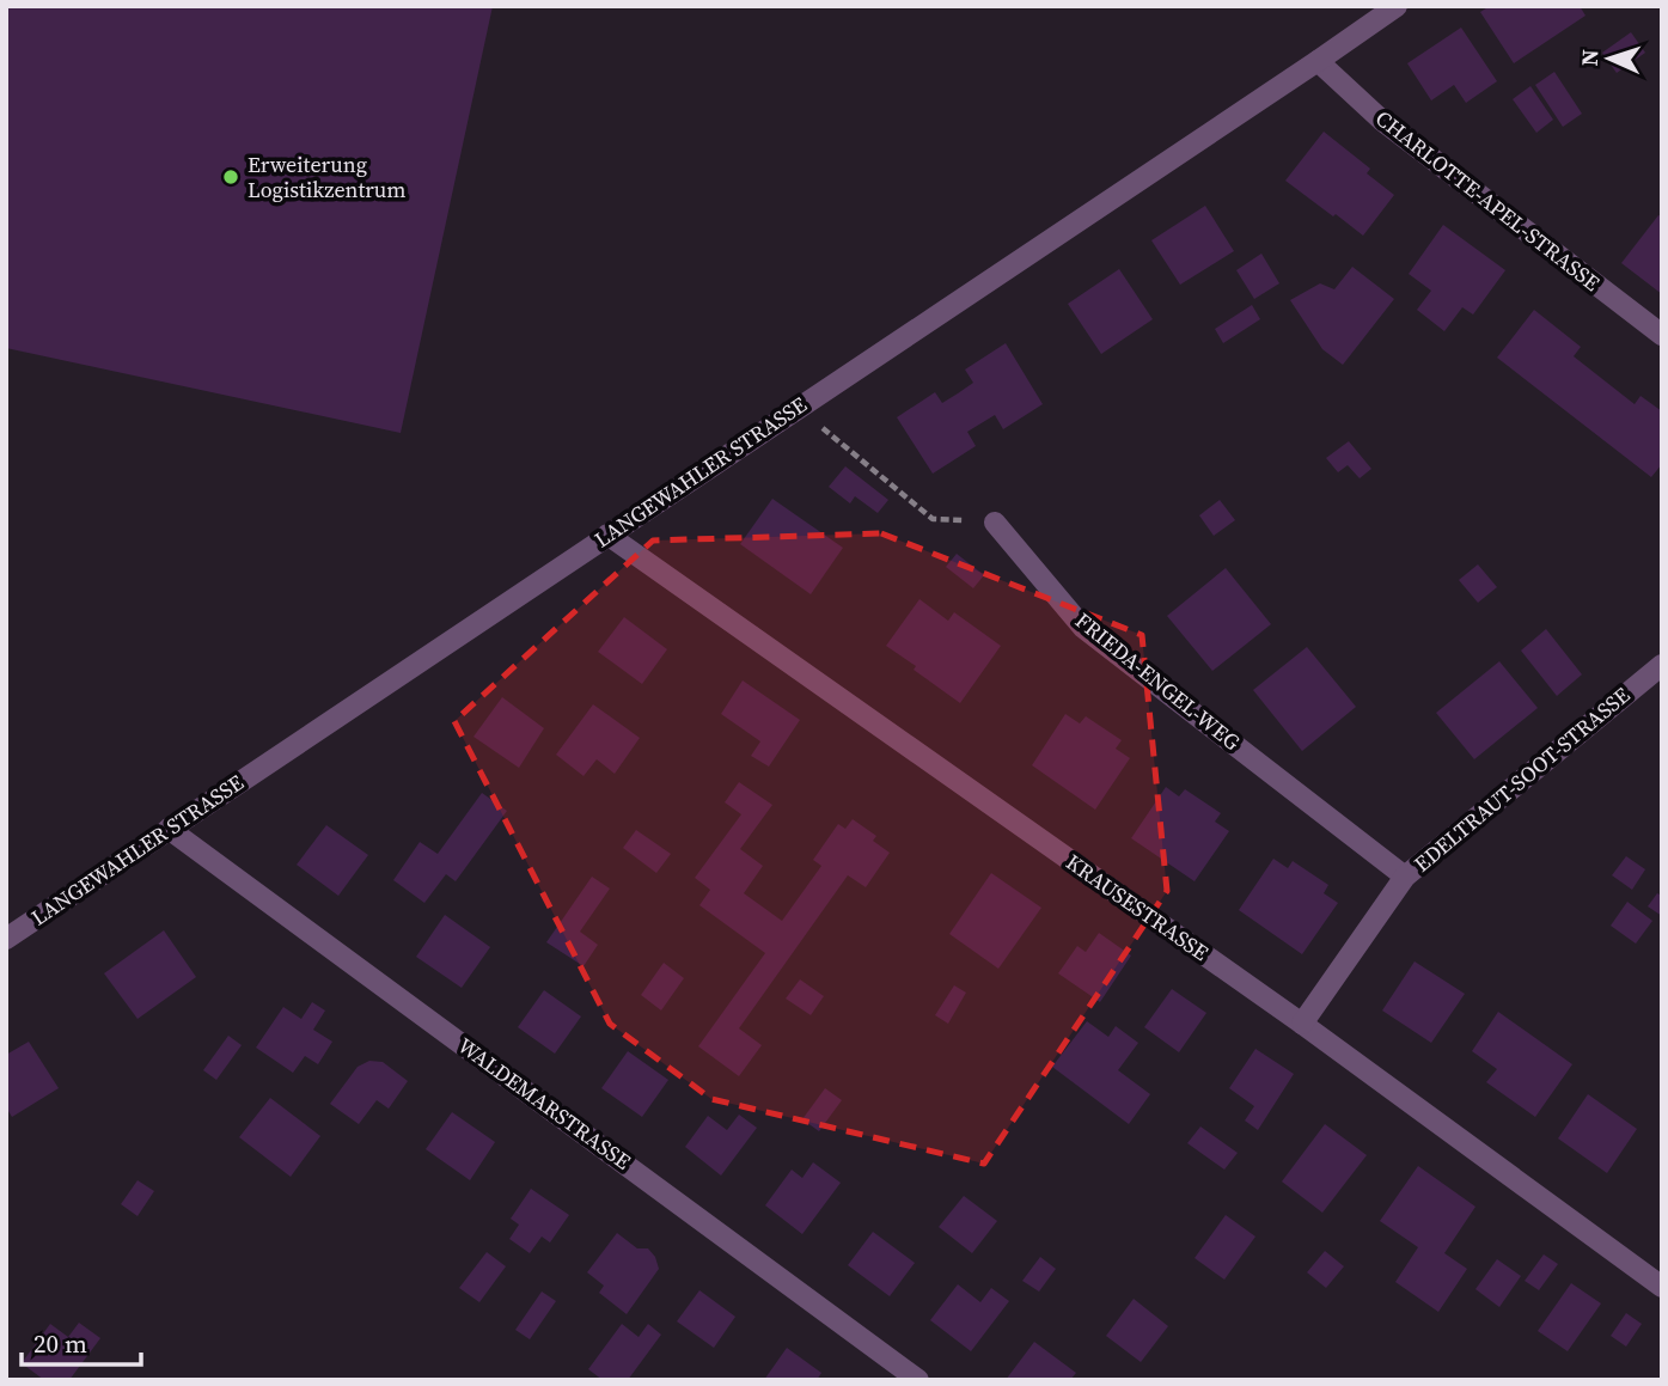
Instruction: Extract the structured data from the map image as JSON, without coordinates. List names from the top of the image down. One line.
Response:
{"streets":{"street":["CHARLOTTE-APEL-STRASSE","LANGEWAHLER STRASSE","FRIEDA-ENGEL-WEG","EDELTRAUT-SOOT-STRASSE","KRAUSESTRASSE","WALDEMARSTRASSE"]},"crossings":[["CHARLOTTE-APEL-STRASSE","LANGEWAHLER STRASSE"],["LANGEWAHLER STRASSE","KRAUSESTRASSE"],["LANGEWAHLER STRASSE","WALDEMARSTRASSE"],["FRIEDA-ENGEL-WEG","EDELTRAUT-SOOT-STRASSE"],["EDELTRAUT-SOOT-STRASSE","KRAUSESTRASSE"]],"places":["Erweiterung Logistikzentrum"],"scale_bar":"20 m","north":"left"}
